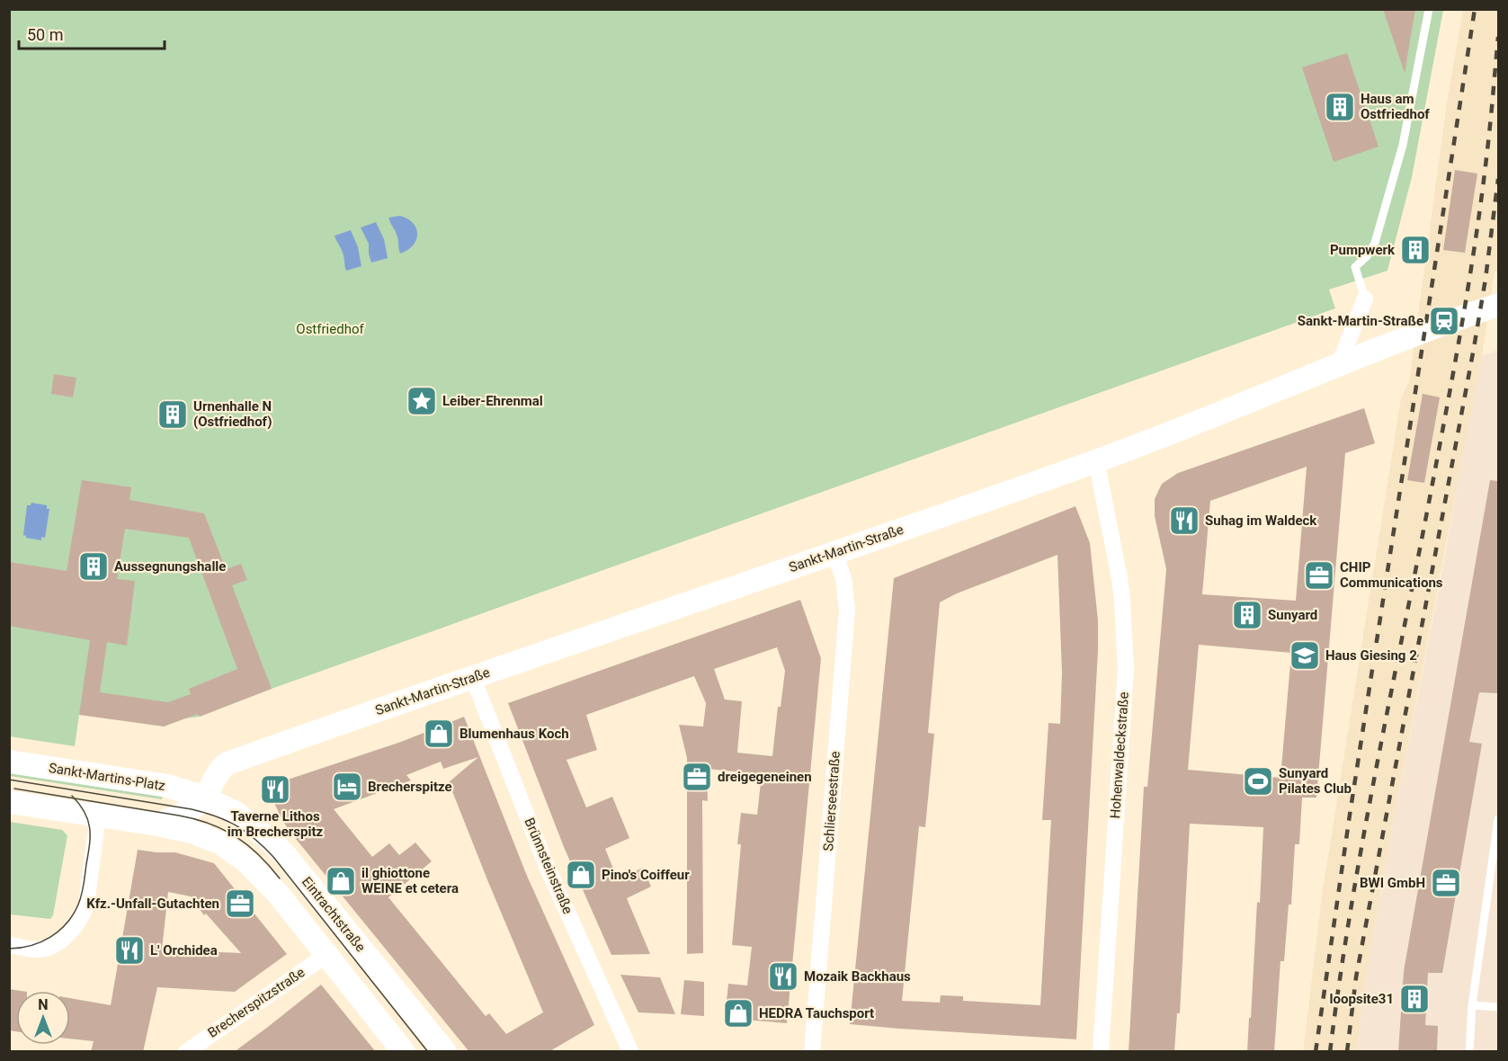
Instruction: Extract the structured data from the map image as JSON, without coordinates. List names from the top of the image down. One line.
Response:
{"streets":{"street":["Sankt-Martin-Straße","Hohenwaldeckstraße","Sankt-Martins-Platz","Schlierseestraße","Brünnsteinstraße","Eintrachtstraße","Brecherspitzstraße"]},"crossings":[["Sankt-Martin-Straße","Hohenwaldeckstraße"],["Sankt-Martin-Straße","Sankt-Martins-Platz"],["Sankt-Martin-Straße","Schlierseestraße"],["Sankt-Martin-Straße","Brünnsteinstraße"],["Sankt-Martin-Straße","Eintrachtstraße"],["Sankt-Martins-Platz","Eintrachtstraße"]],"parks":["Ostfriedhof"],"places":{"building":["Haus am Ostfriedhof","Pumpwerk","Urnenhalle N (Ostfriedhof)","Aussegnungshalle","Sunyard","loopsite31"],"station":["Sankt-Martin-Straße"],"place":["Leiber-Ehrenmal"],"restaurant":["Suhag im Waldeck","Taverne Lithos im Brecherspitz","L' Orchidea","Mozaik Backhaus"],"office":["CHIP Communications","dreigegeneinen","BWI GmbH","Kfz.-Unfall-Gutachten"],"school or university":["Haus Giesing 2"],"shop":["Blumenhaus Koch","Pino's Coiffeur","il ghiottone WEINE et cetera","HEDRA Tauchsport"],"sports":["Sunyard Pilates Club"],"hotel":["Brecherspitze"]},"scale_bar":"50 m","north":"top"}
